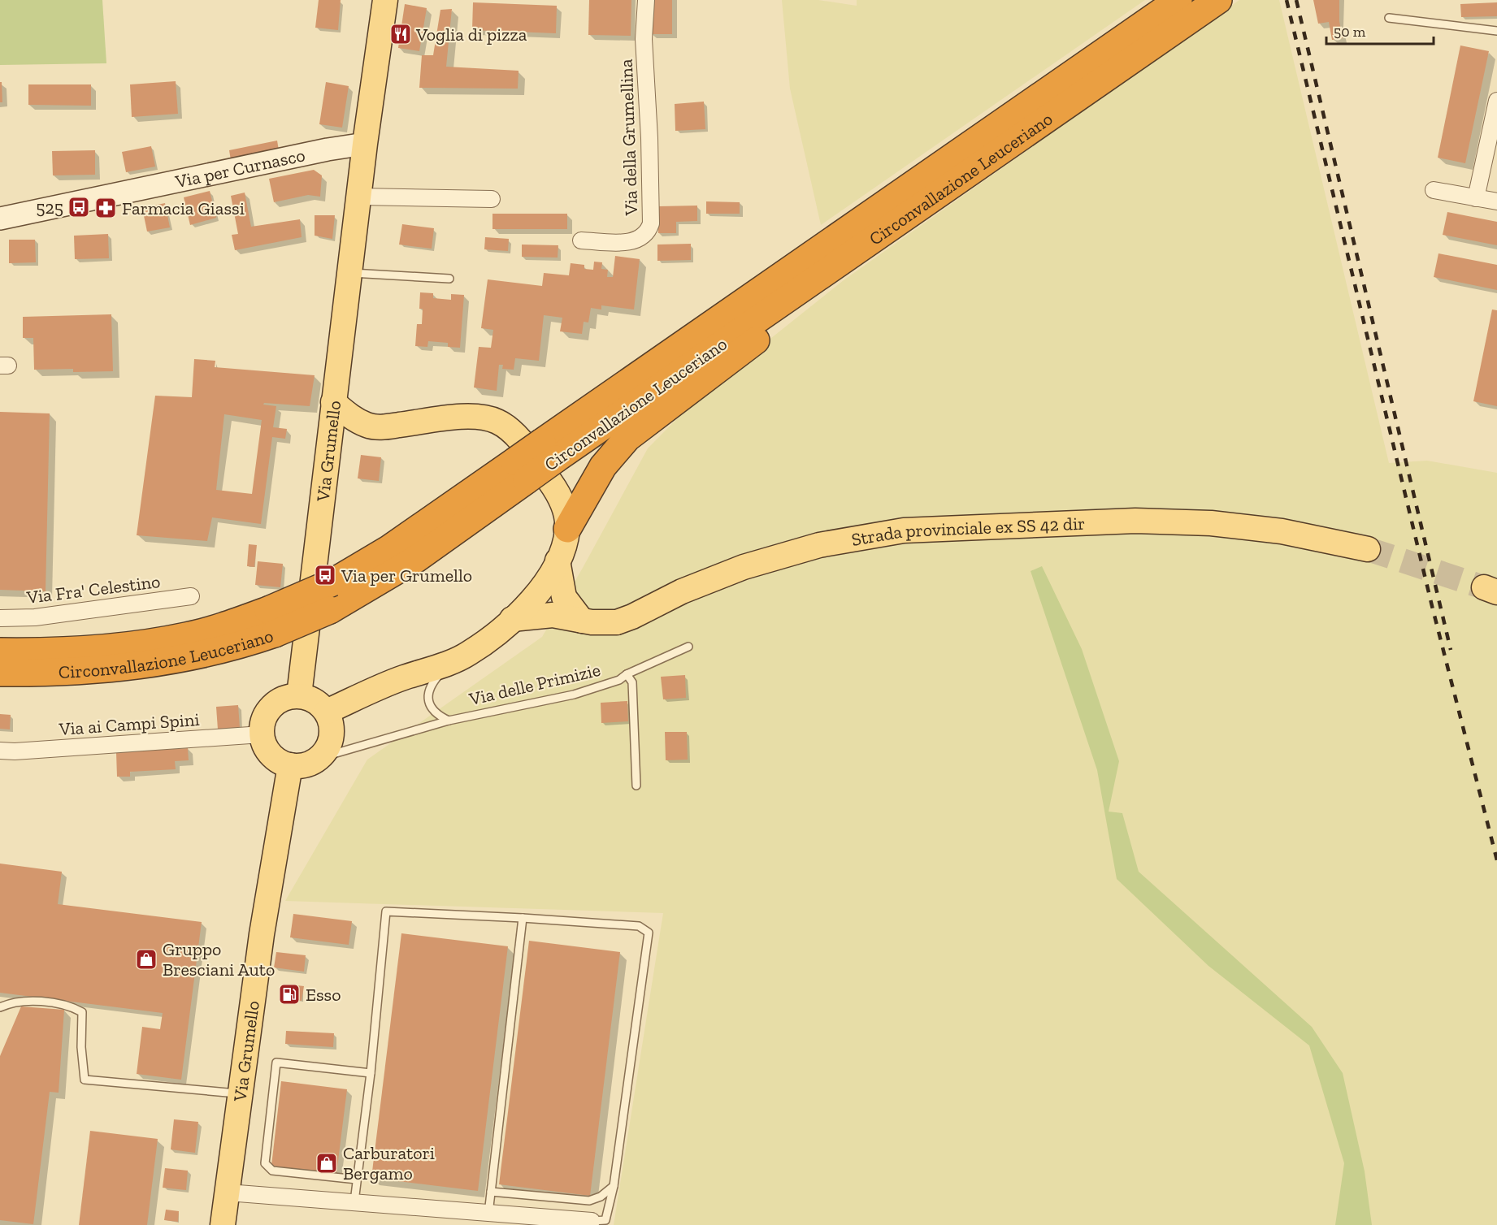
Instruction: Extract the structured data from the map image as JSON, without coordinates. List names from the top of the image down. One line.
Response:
{"streets":{"highway":["Circonvallazione Leuceriano"],"main road":["Via Grumello","Strada provinciale ex SS 42 dir"],"street":["Via della Grumellina","Via per Curnasco","Via Fra' Celestino","Via ai Campi Spini"],"lane":["Via delle Primizie"]},"crossings":[["Via per Curnasco","Via Grumello"],["Via Grumello","Via delle Primizie"],["Via Grumello","Via ai Campi Spini"],["Via delle Primizie","Via ai Campi Spini"]],"places":{"restaurant":["Voglia di pizza"],"bus stop":["525","Via per Grumello"],"pharmacy":["Farmacia Giassi"],"shop":["Gruppo Bresciani Auto","Carburatori Bergamo"],"fuel station":["Esso"]},"scale_bar":"50 m"}
